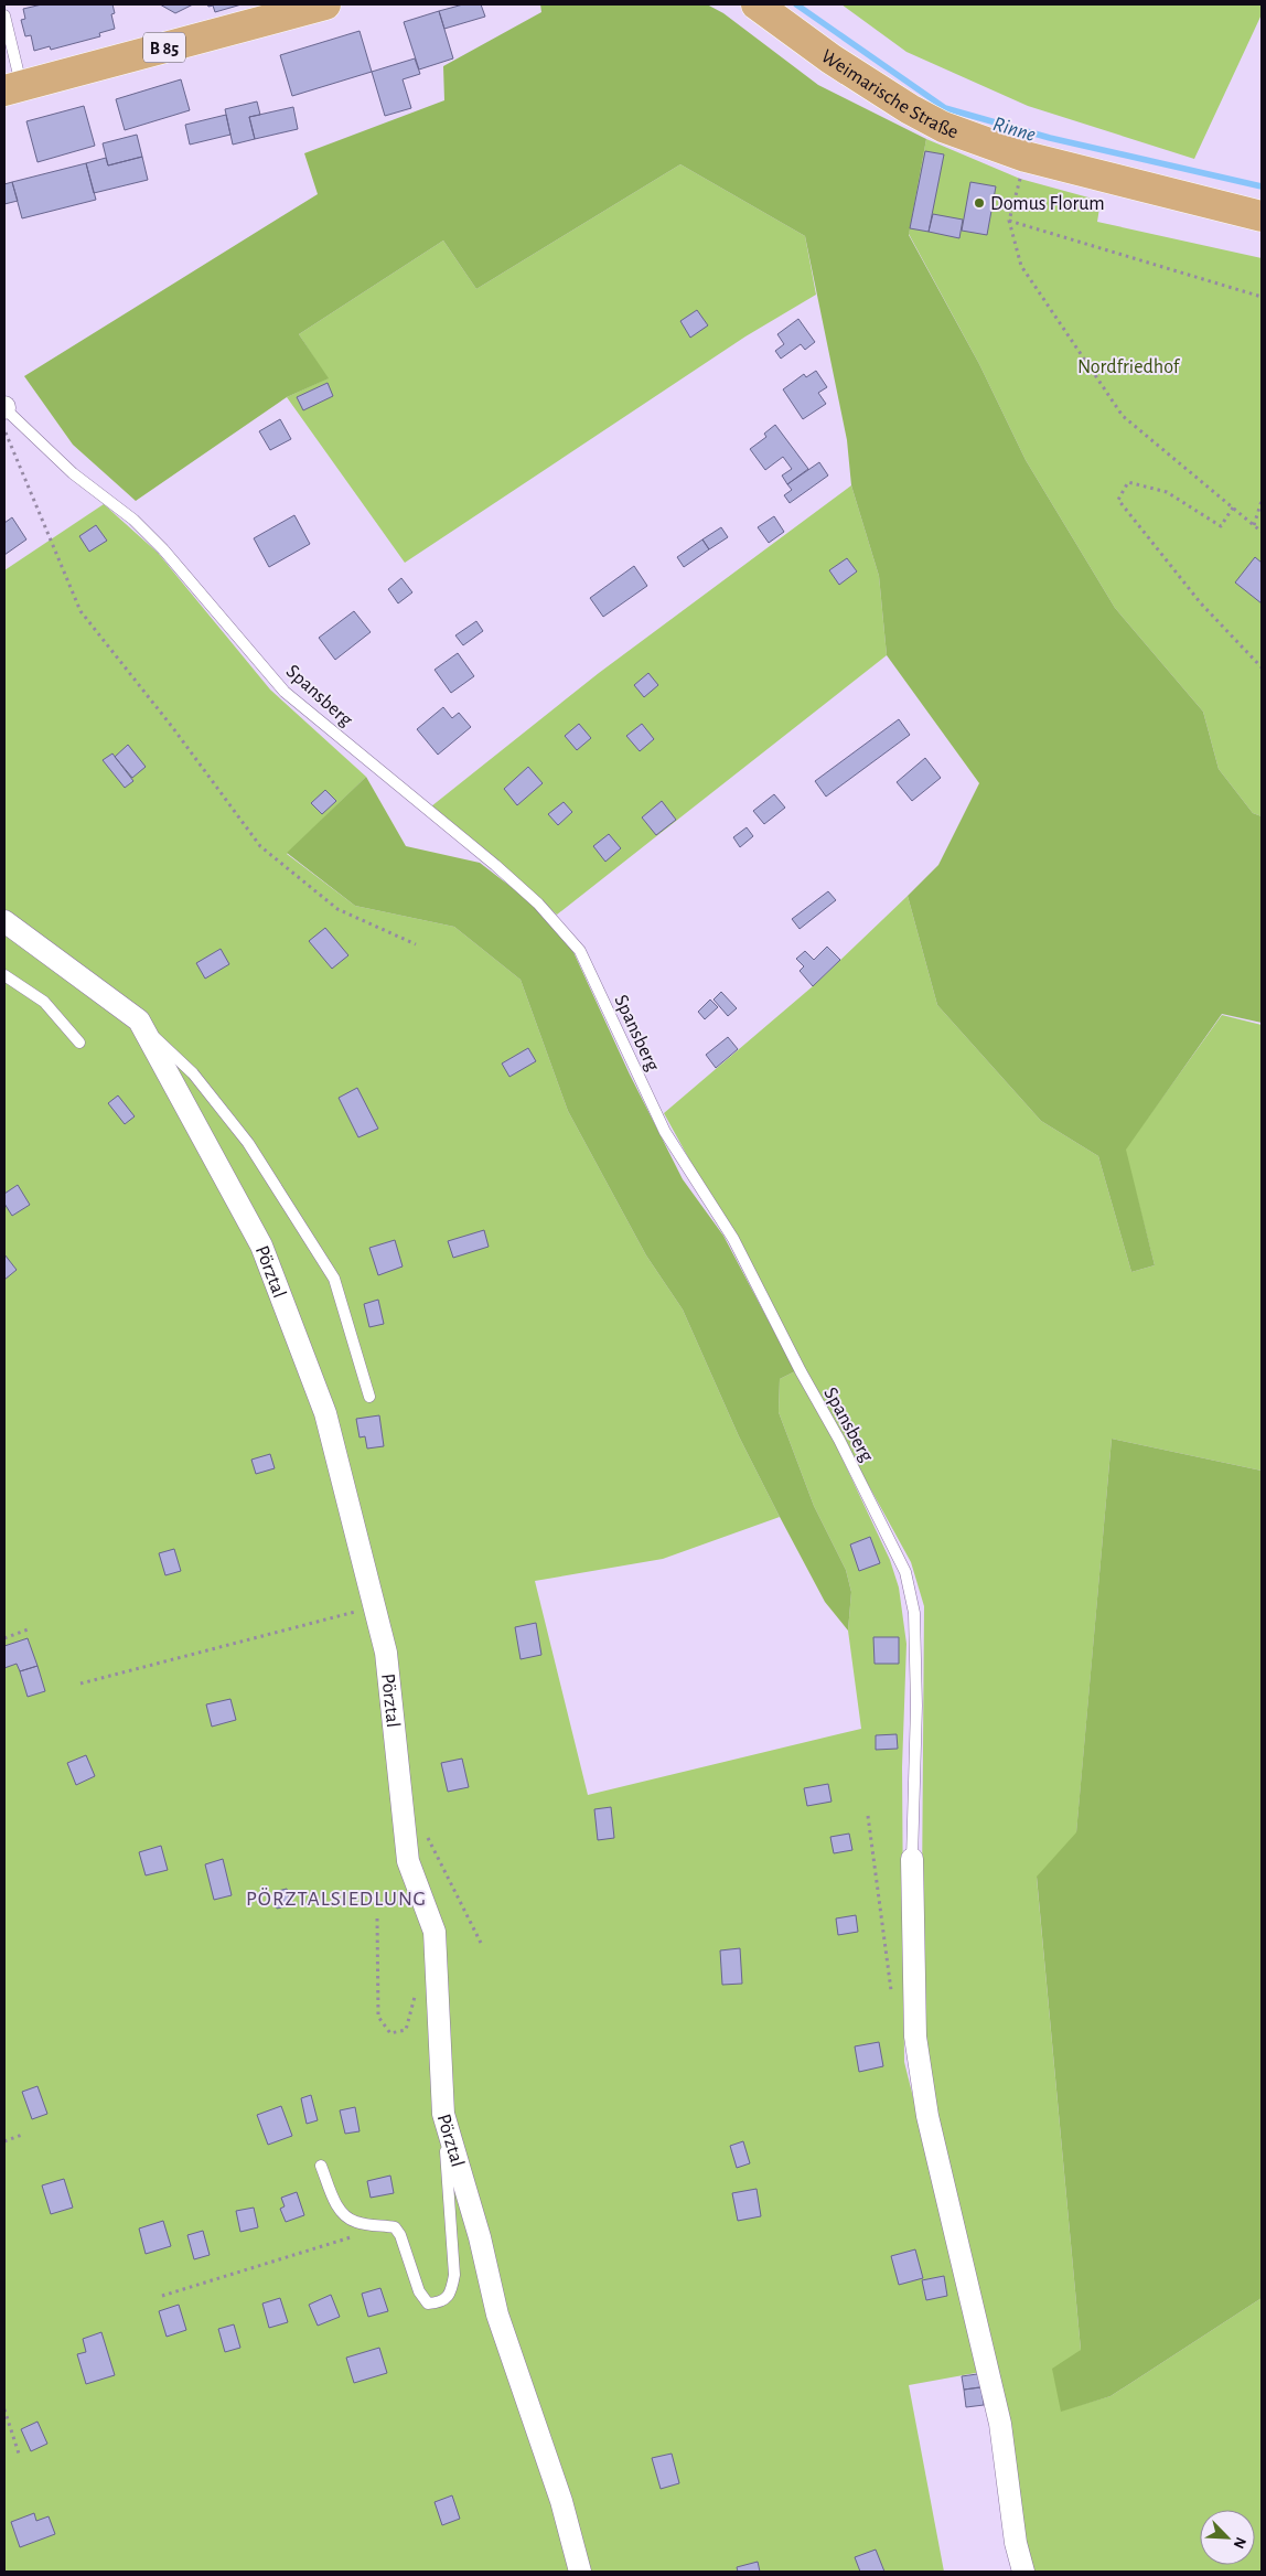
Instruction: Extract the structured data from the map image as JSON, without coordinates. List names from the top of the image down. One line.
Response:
{"streets":{"main road":["B 85","Weimarische Straße"],"street":["Pörztal"],"lane":["Spansberg"]},"districts":["PÖRZTALSIEDLUNG"],"water":["Rinne"],"parks":["Nordfriedhof"],"places":["Domus Florum"],"north":"bottom right"}
